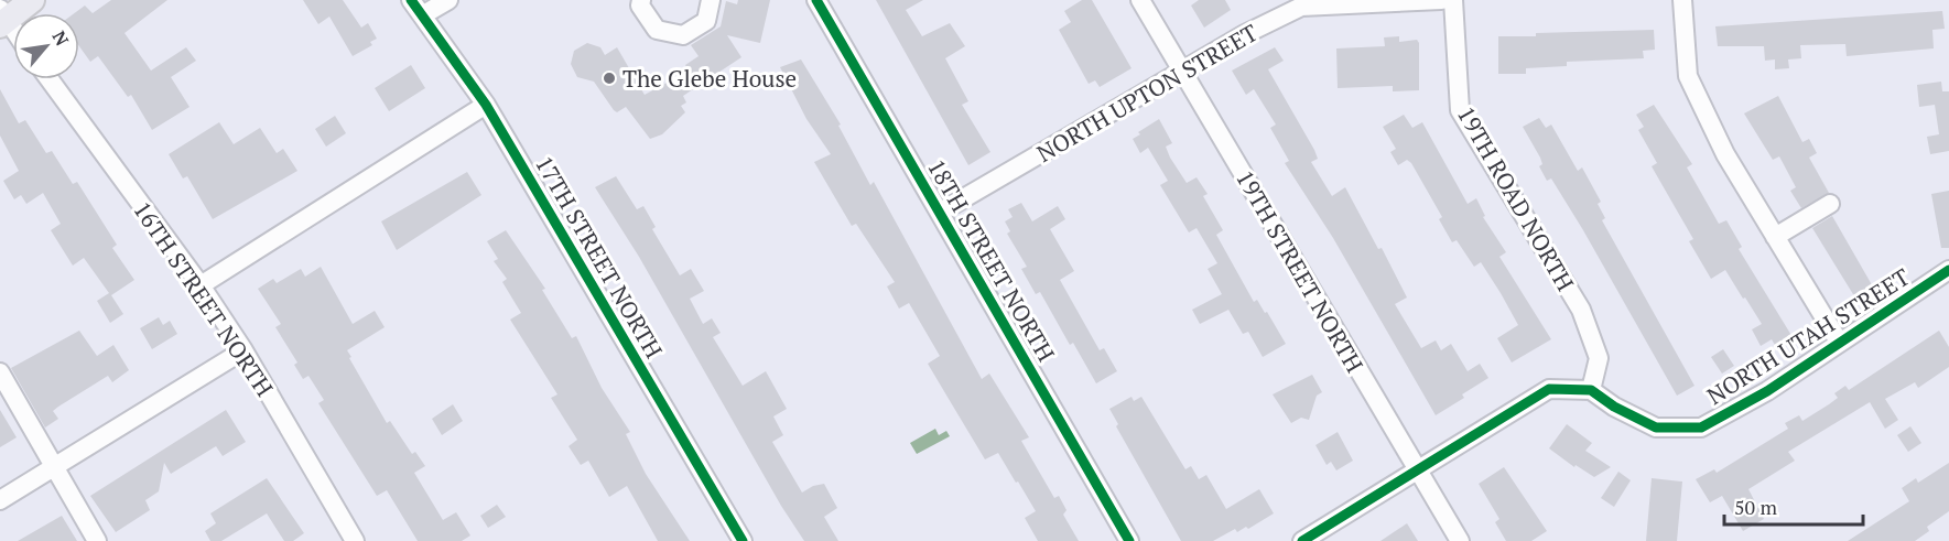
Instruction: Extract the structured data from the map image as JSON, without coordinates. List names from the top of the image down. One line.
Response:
{"streets":{"street":["NORTH UPTON STREET","19TH ROAD NORTH","17TH STREET NORTH","18TH STREET NORTH","19TH STREET NORTH","16TH STREET NORTH","NORTH UTAH STREET"]},"crossings":[["NORTH UPTON STREET","18TH STREET NORTH"],["NORTH UPTON STREET","19TH STREET NORTH"],["19TH ROAD NORTH","NORTH UTAH STREET"]],"places":["The Glebe House"],"scale_bar":"50 m","north":"top right"}
